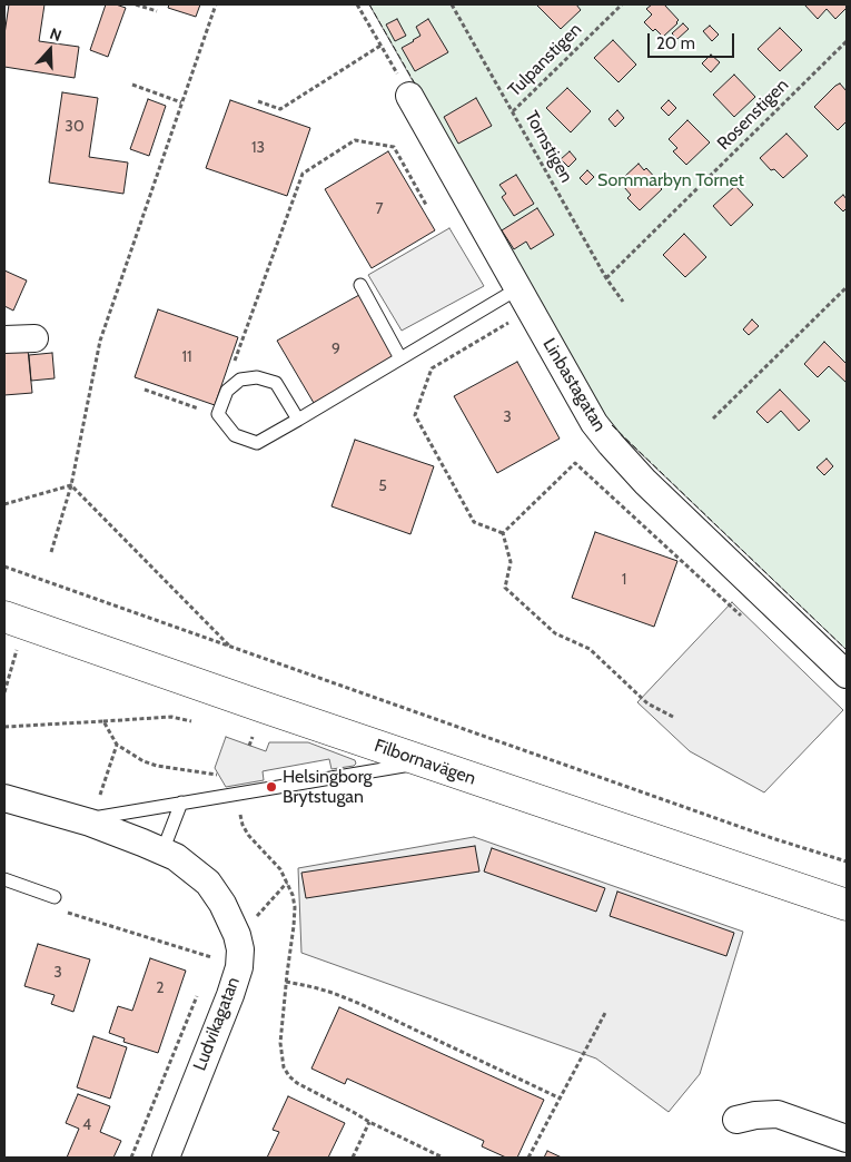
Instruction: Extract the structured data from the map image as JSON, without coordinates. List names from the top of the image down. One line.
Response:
{"streets":{"street":["Linbastagatan","Filbornavägen","Ludvikagatan"],"path":["Tulpanstigen","Rosenstigen","Tornstigen"]},"crossings":[["Tulpanstigen","Tornstigen"],["Rosenstigen","Tornstigen"]],"parks":["Sommarbyn Tornet"],"places":["Helsingborg Brytstugan"],"house_numbers":["30","13","7","9","11","3","5","1","3","2","4"],"scale_bar":"20 m","north":"top"}
